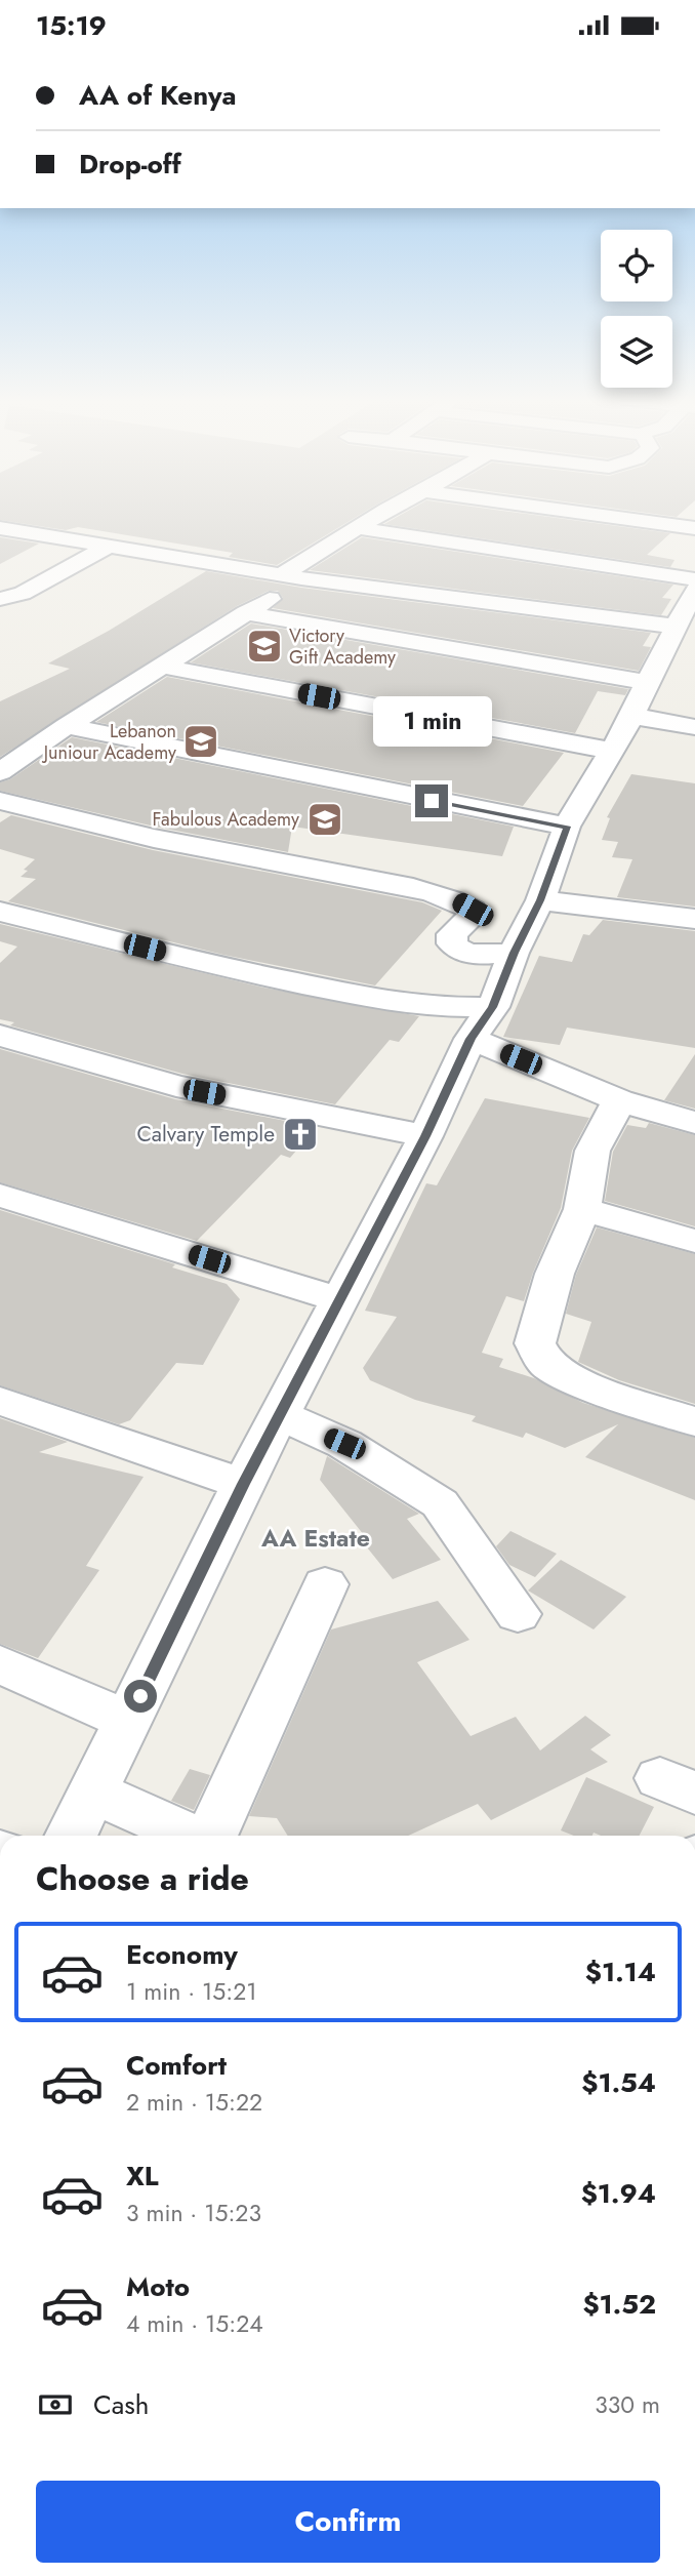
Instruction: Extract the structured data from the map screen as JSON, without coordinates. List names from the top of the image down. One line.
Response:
{"districts":["AA Estate"],"places":{"school or university":["Victory Gift Academy","Lebanon Juniour Academy","Fabulous Academy"],"church":["Calvary Temple"]},"page":{"status":"15:19","banner":["AA of Kenya","Drop-off"],"bubble":"1 min","heading":"Choose a ride","list":[{"name":"Economy","note":"1 min · 15:21","value":"$1.14"},{"name":"Comfort","note":"2 min · 15:22","value":"$1.54"},{"name":"XL","note":"3 min · 15:23","value":"$1.94"},{"name":"Moto","note":"4 min · 15:24","value":"$1.52"}],"pay":["Cash","330 m"],"buttons":"Confirm"}}
